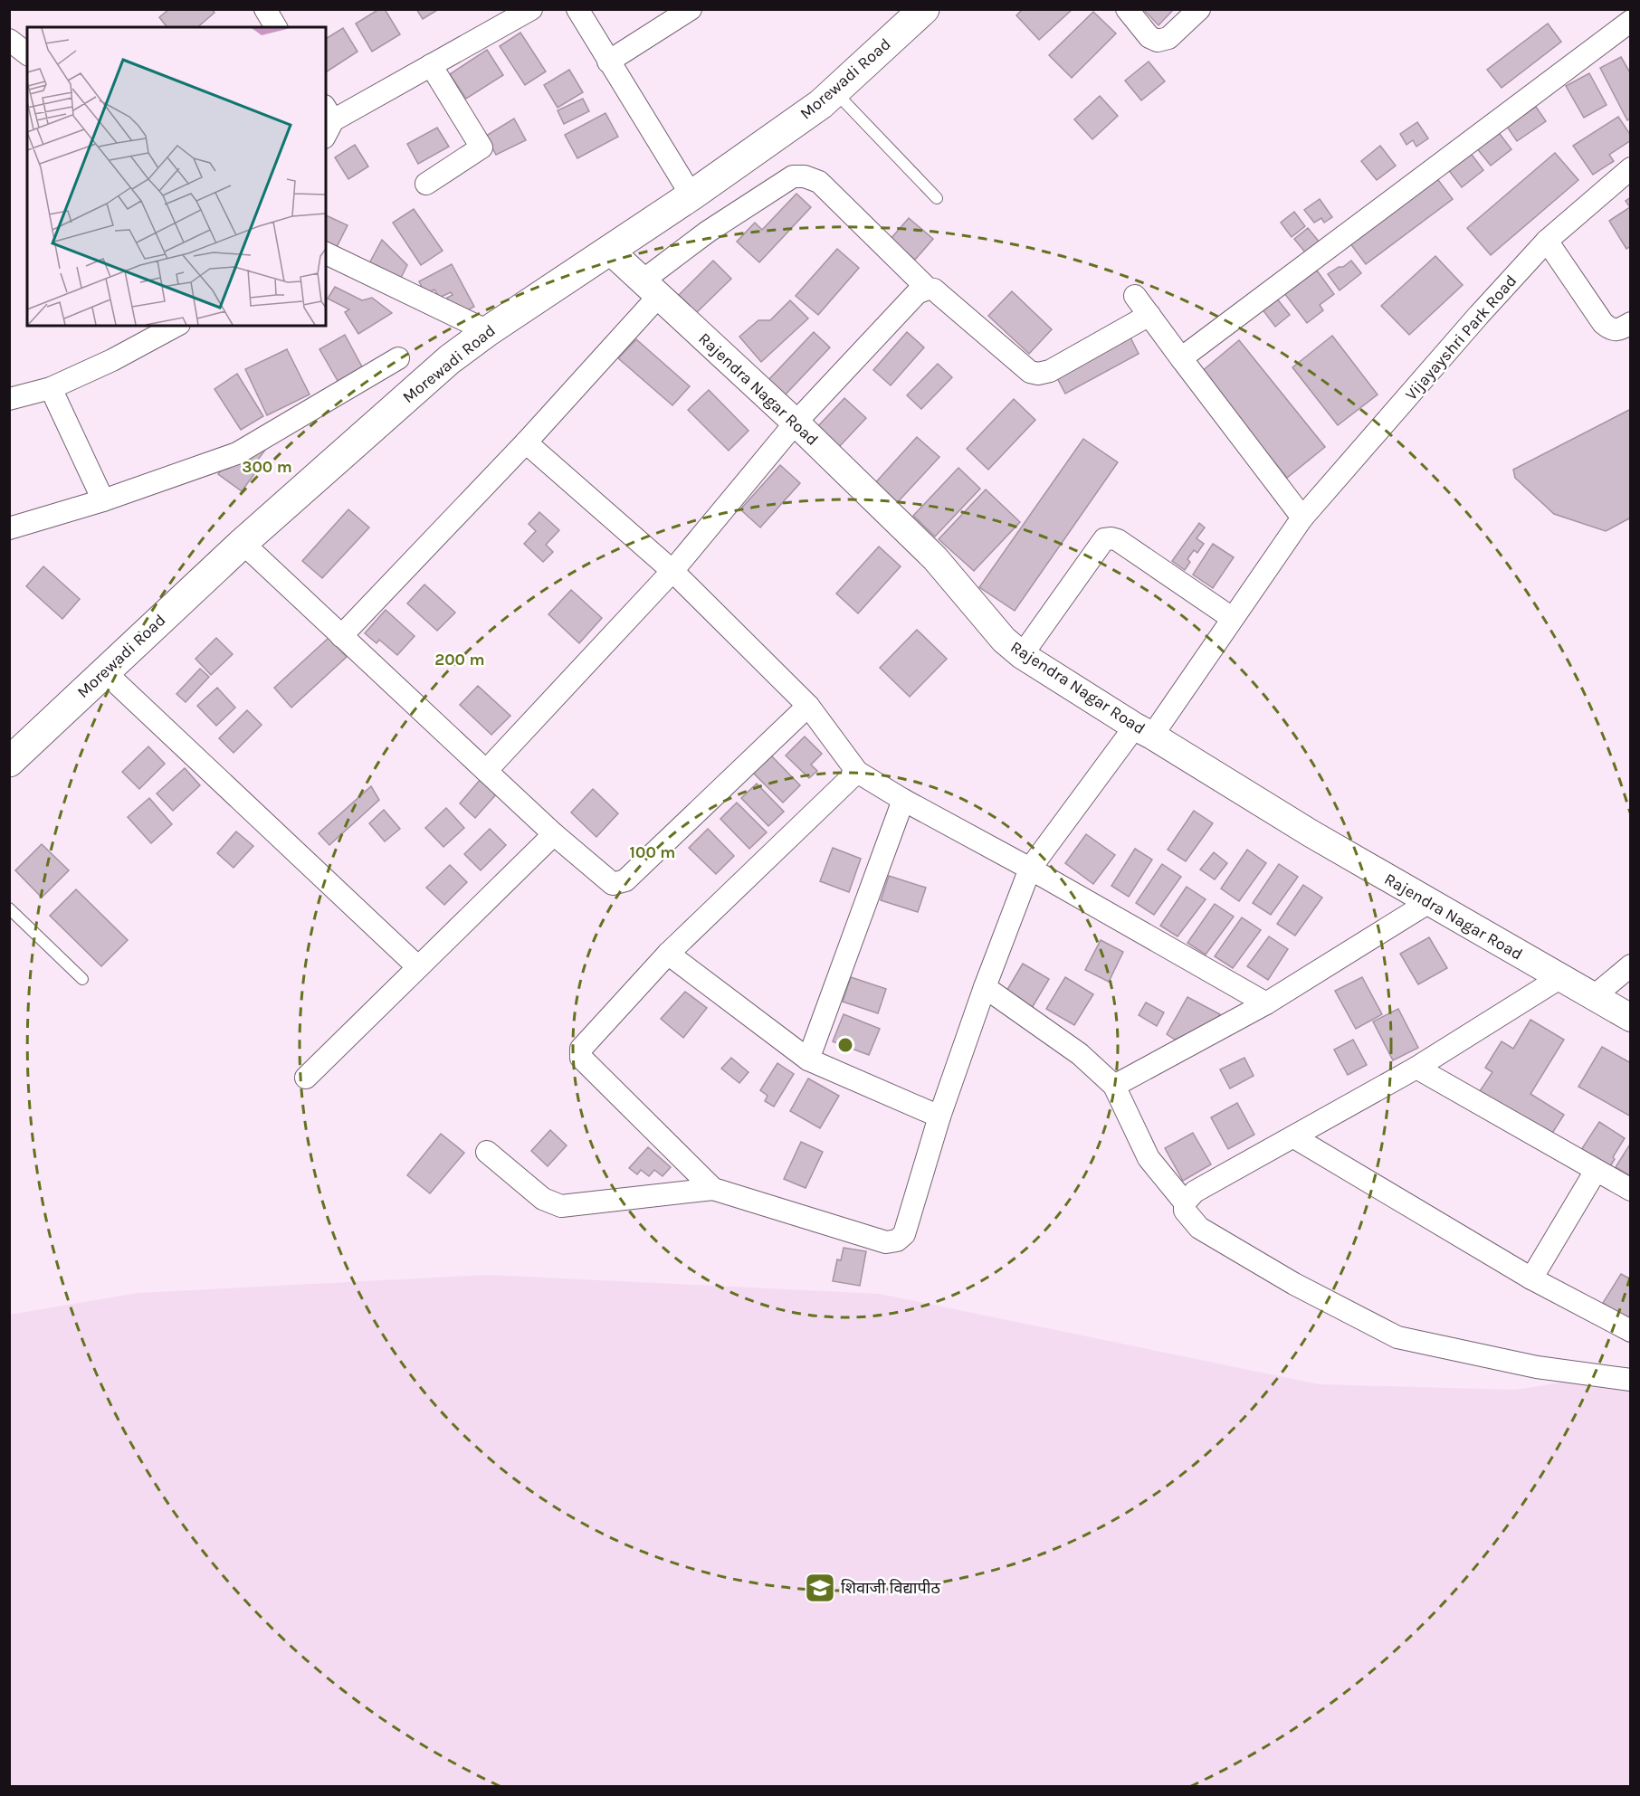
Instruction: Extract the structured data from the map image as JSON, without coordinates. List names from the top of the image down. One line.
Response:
{"streets":{"main road":["Morewadi Road"],"street":["Vijayayshri Park Road","Rajendra Nagar Road"]},"crossings":[["Morewadi Road","Rajendra Nagar Road"],["Vijayayshri Park Road","Rajendra Nagar Road"]],"places":{"school or university":["शिवाजी विद्यापीठ"]},"rings":["300 m","200 m","100 m"]}
